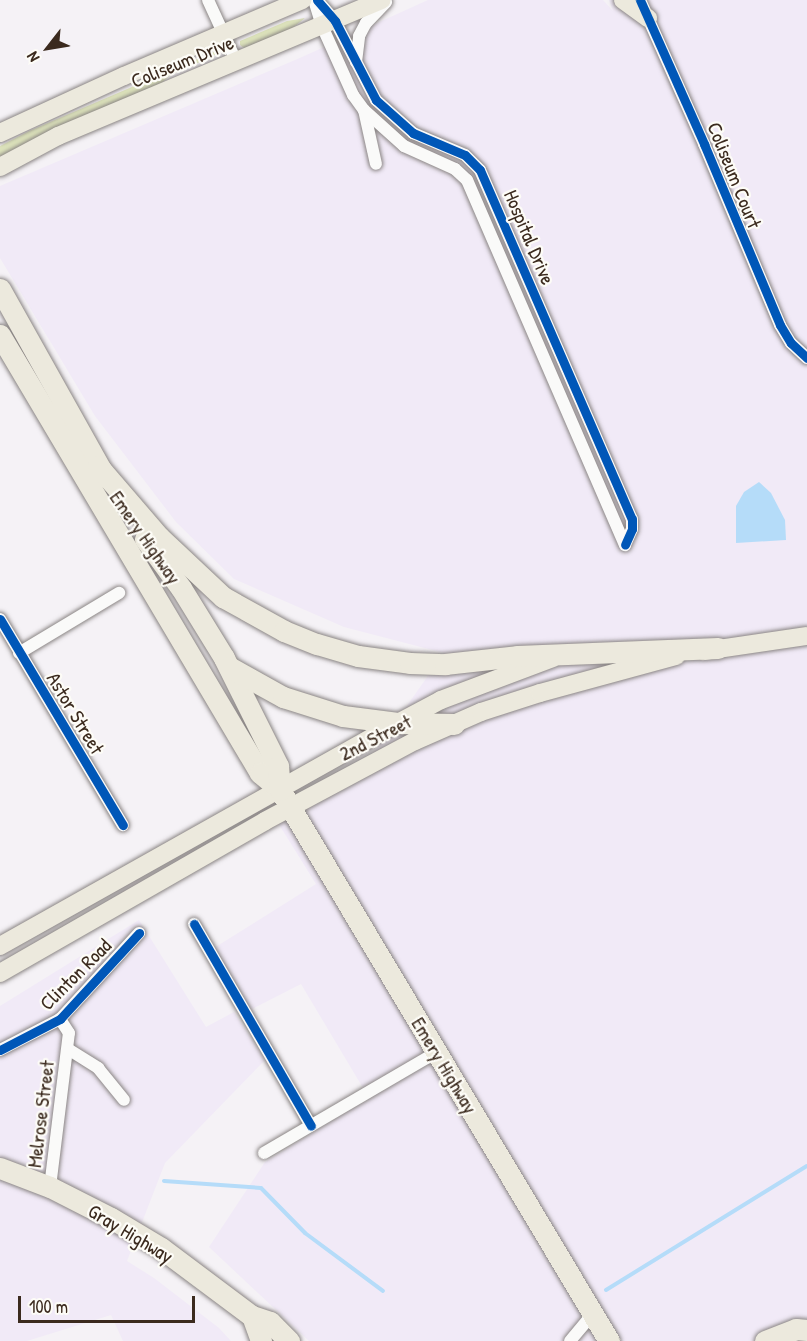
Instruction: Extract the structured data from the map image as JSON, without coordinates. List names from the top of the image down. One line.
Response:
{"streets":{"highway":["Emery Highway","Gray Highway"],"main road":["Coliseum Drive","2nd Street"],"street":["Coliseum Court","Hospital Drive","Astor Street","Clinton Road","Melrose Street"]},"crossings":[["Coliseum Drive","Hospital Drive"],["Emery Highway","2nd Street"],["Melrose Street","Gray Highway"]],"scale_bar":"100 m","north":"bottom left"}
